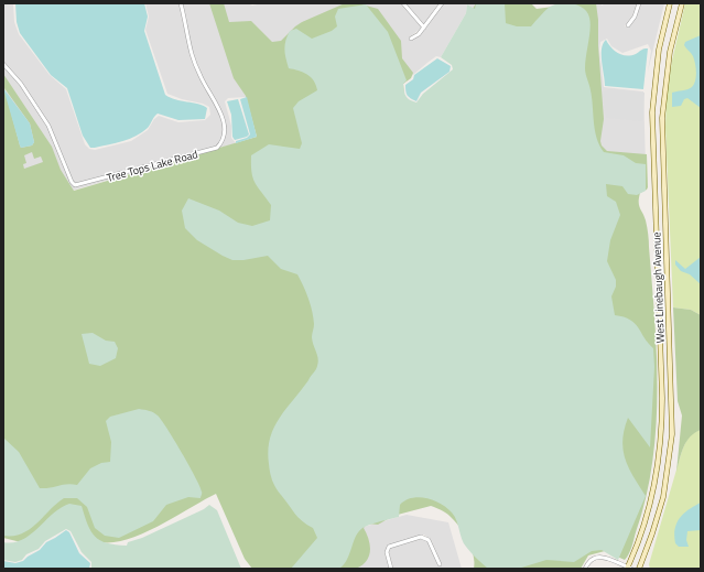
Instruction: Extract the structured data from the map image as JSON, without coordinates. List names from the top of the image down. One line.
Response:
{"streets":{"main road":["West Linebaugh Avenue"],"street":["Tree Tops Lake Road"]}}
